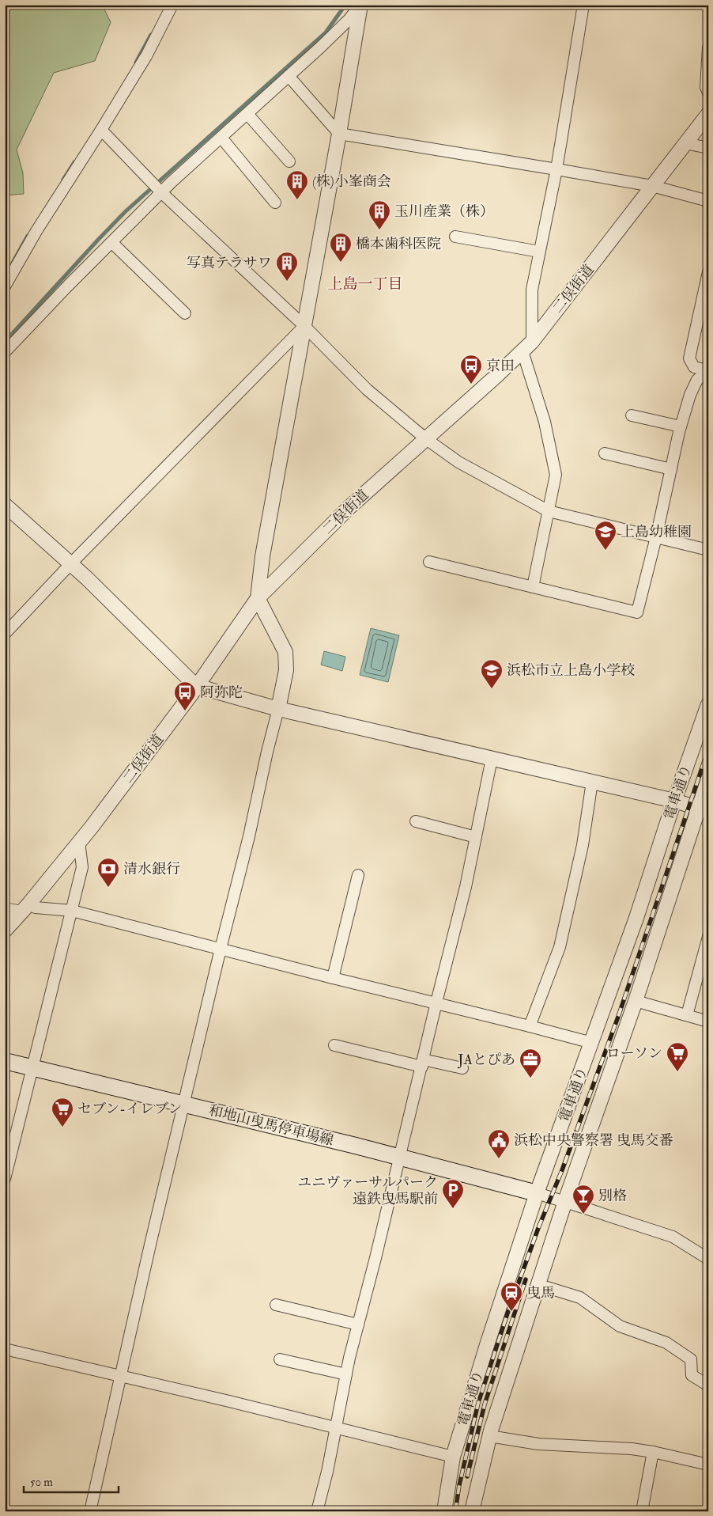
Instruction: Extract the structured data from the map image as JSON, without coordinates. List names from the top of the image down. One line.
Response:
{"streets":{"main road":["和地山曳馬停車場線"],"street":["二俣街道","電車通り"]},"crossings":[["電車通り","和地山曳馬停車場線"]],"districts":["上島一丁目"],"places":{"building":["(株)小峯商会","玉川産業（株）","橋本歯科医院","写真テラサワ"],"bus stop":["京田","阿弥陀"],"school or university":["上島幼稚園","浜松市立上島小学校"],"bank":["清水銀行"],"supermarket":["ローソン","セブン-イレブン"],"office":["JAとぴあ"],"public building":["浜松中央警察署 曳馬交番"],"parking":["ユニヴァーサルパーク 遠鉄曳馬駅前"],"bar":["別格"],"station":["曳馬"]},"scale_bar":"50 m"}
